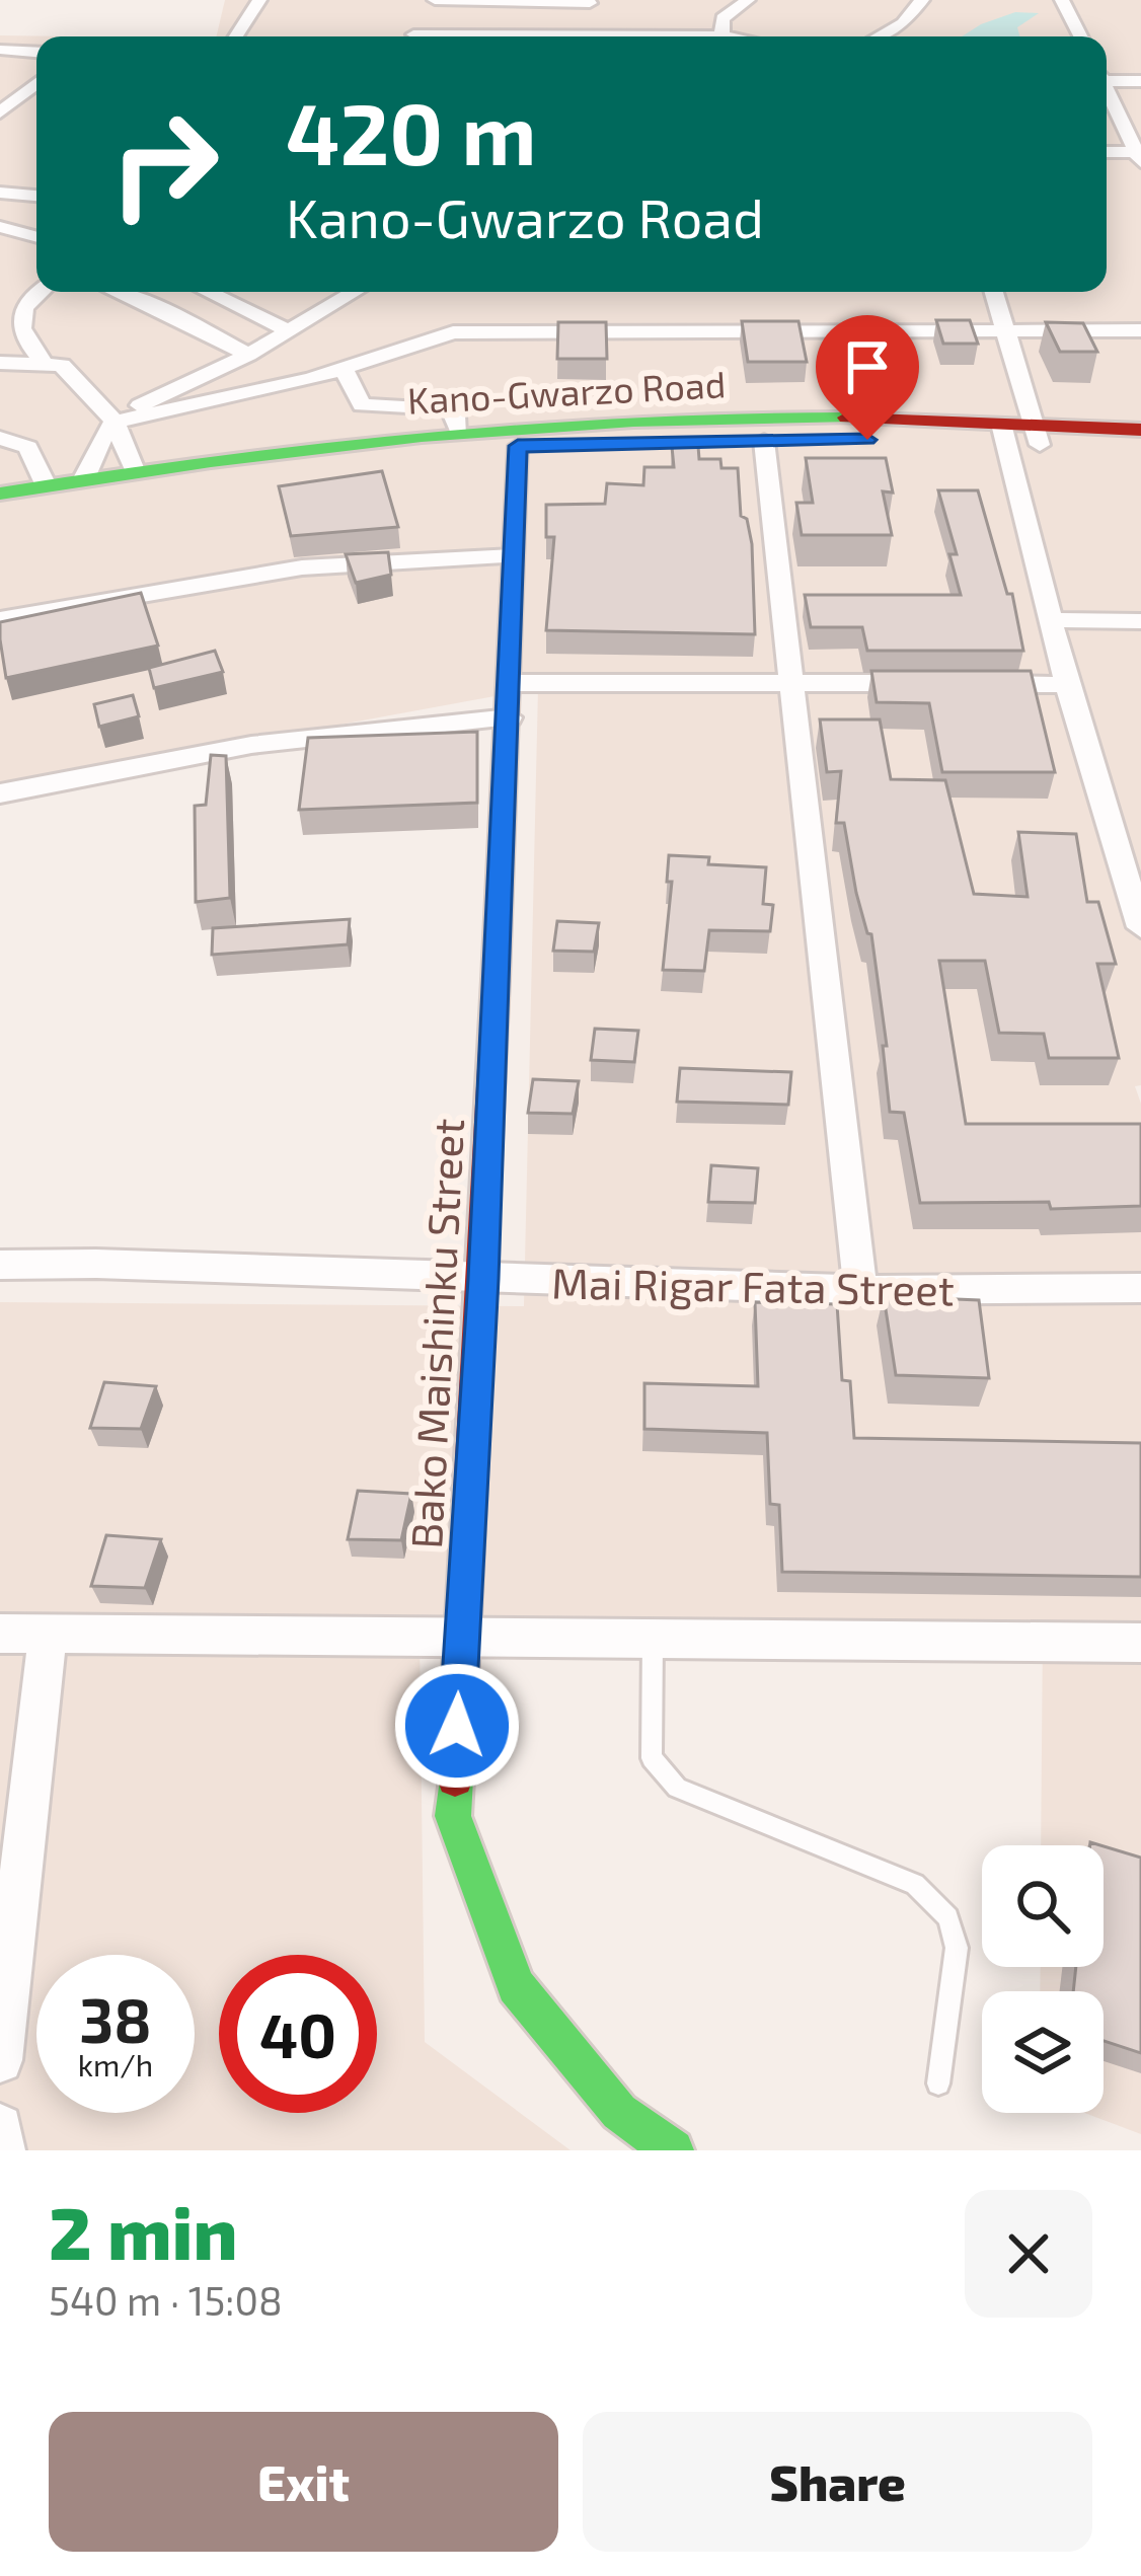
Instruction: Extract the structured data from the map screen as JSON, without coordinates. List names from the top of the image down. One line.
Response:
{"streets":{"main road":["Kano-Gwarzo Road","Bako Maishinku Street"],"street":["Mai Rigar Fata Street"]},"crossings":[["Kano-Gwarzo Road","Bako Maishinku Street"],["Mai Rigar Fata Street","Bako Maishinku Street"]],"page":{"turn":["420 m","Kano-Gwarzo Road"],"speed":"38 km/h","limit":"40","heading":["2 min","540 m · 15:08"],"buttons":["Exit","Share"]}}
